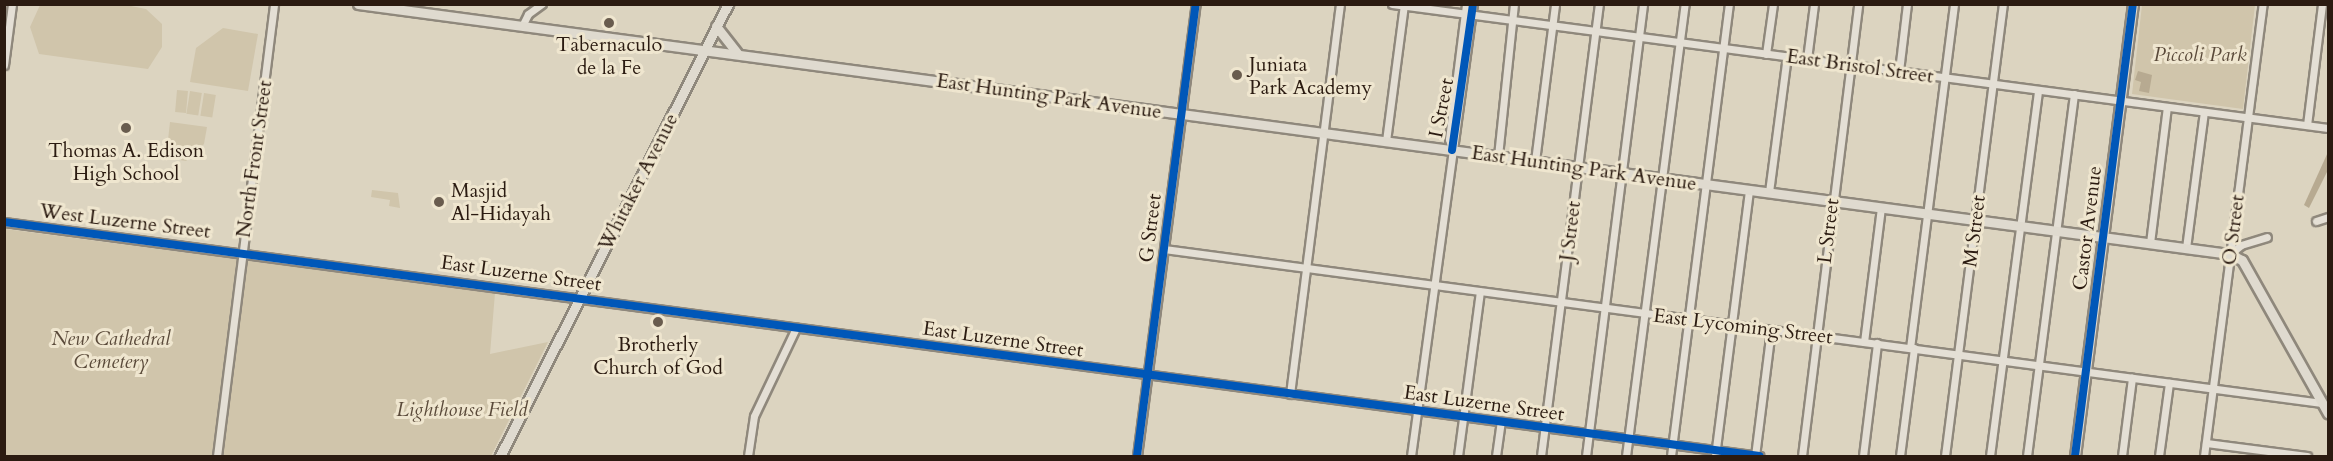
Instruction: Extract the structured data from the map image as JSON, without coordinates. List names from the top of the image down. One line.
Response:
{"streets":{"main road":["East Hunting Park Avenue","Whitaker Avenue","Castor Avenue"],"street":["East Bristol Street","I Street","North Front Street","West Luzerne Street","G Street","O Street","J Street","L Street","M Street","East Luzerne Street","East Lycoming Street"]},"crossings":[["East Bristol Street","I Street"],["East Bristol Street","Castor Avenue"],["East Bristol Street","O Street"],["East Bristol Street","J Street"],["East Bristol Street","L Street"],["East Bristol Street","M Street"],["East Hunting Park Avenue","I Street"],["East Hunting Park Avenue","Whitaker Avenue"],["East Hunting Park Avenue","G Street"],["East Hunting Park Avenue","Castor Avenue"],["East Hunting Park Avenue","O Street"],["East Hunting Park Avenue","J Street"],["East Hunting Park Avenue","L Street"],["East Hunting Park Avenue","M Street"],["I Street","East Luzerne Street"],["I Street","East Lycoming Street"],["North Front Street","West Luzerne Street"],["North Front Street","East Luzerne Street"],["Whitaker Avenue","East Luzerne Street"],["West Luzerne Street","East Luzerne Street"],["G Street","East Luzerne Street"],["G Street","East Lycoming Street"],["Castor Avenue","East Lycoming Street"],["O Street","East Lycoming Street"],["J Street","East Luzerne Street"],["J Street","East Lycoming Street"],["L Street","East Lycoming Street"],["M Street","East Lycoming Street"]],"parks":["Piccoli Park","New Cathedral Cemetery","Lighthouse Field"],"places":["Tabernaculo de la Fe","Juniata Park Academy","Thomas A. Edison High School","Masjid Al-Hidayah","Brotherly Church of God"]}
